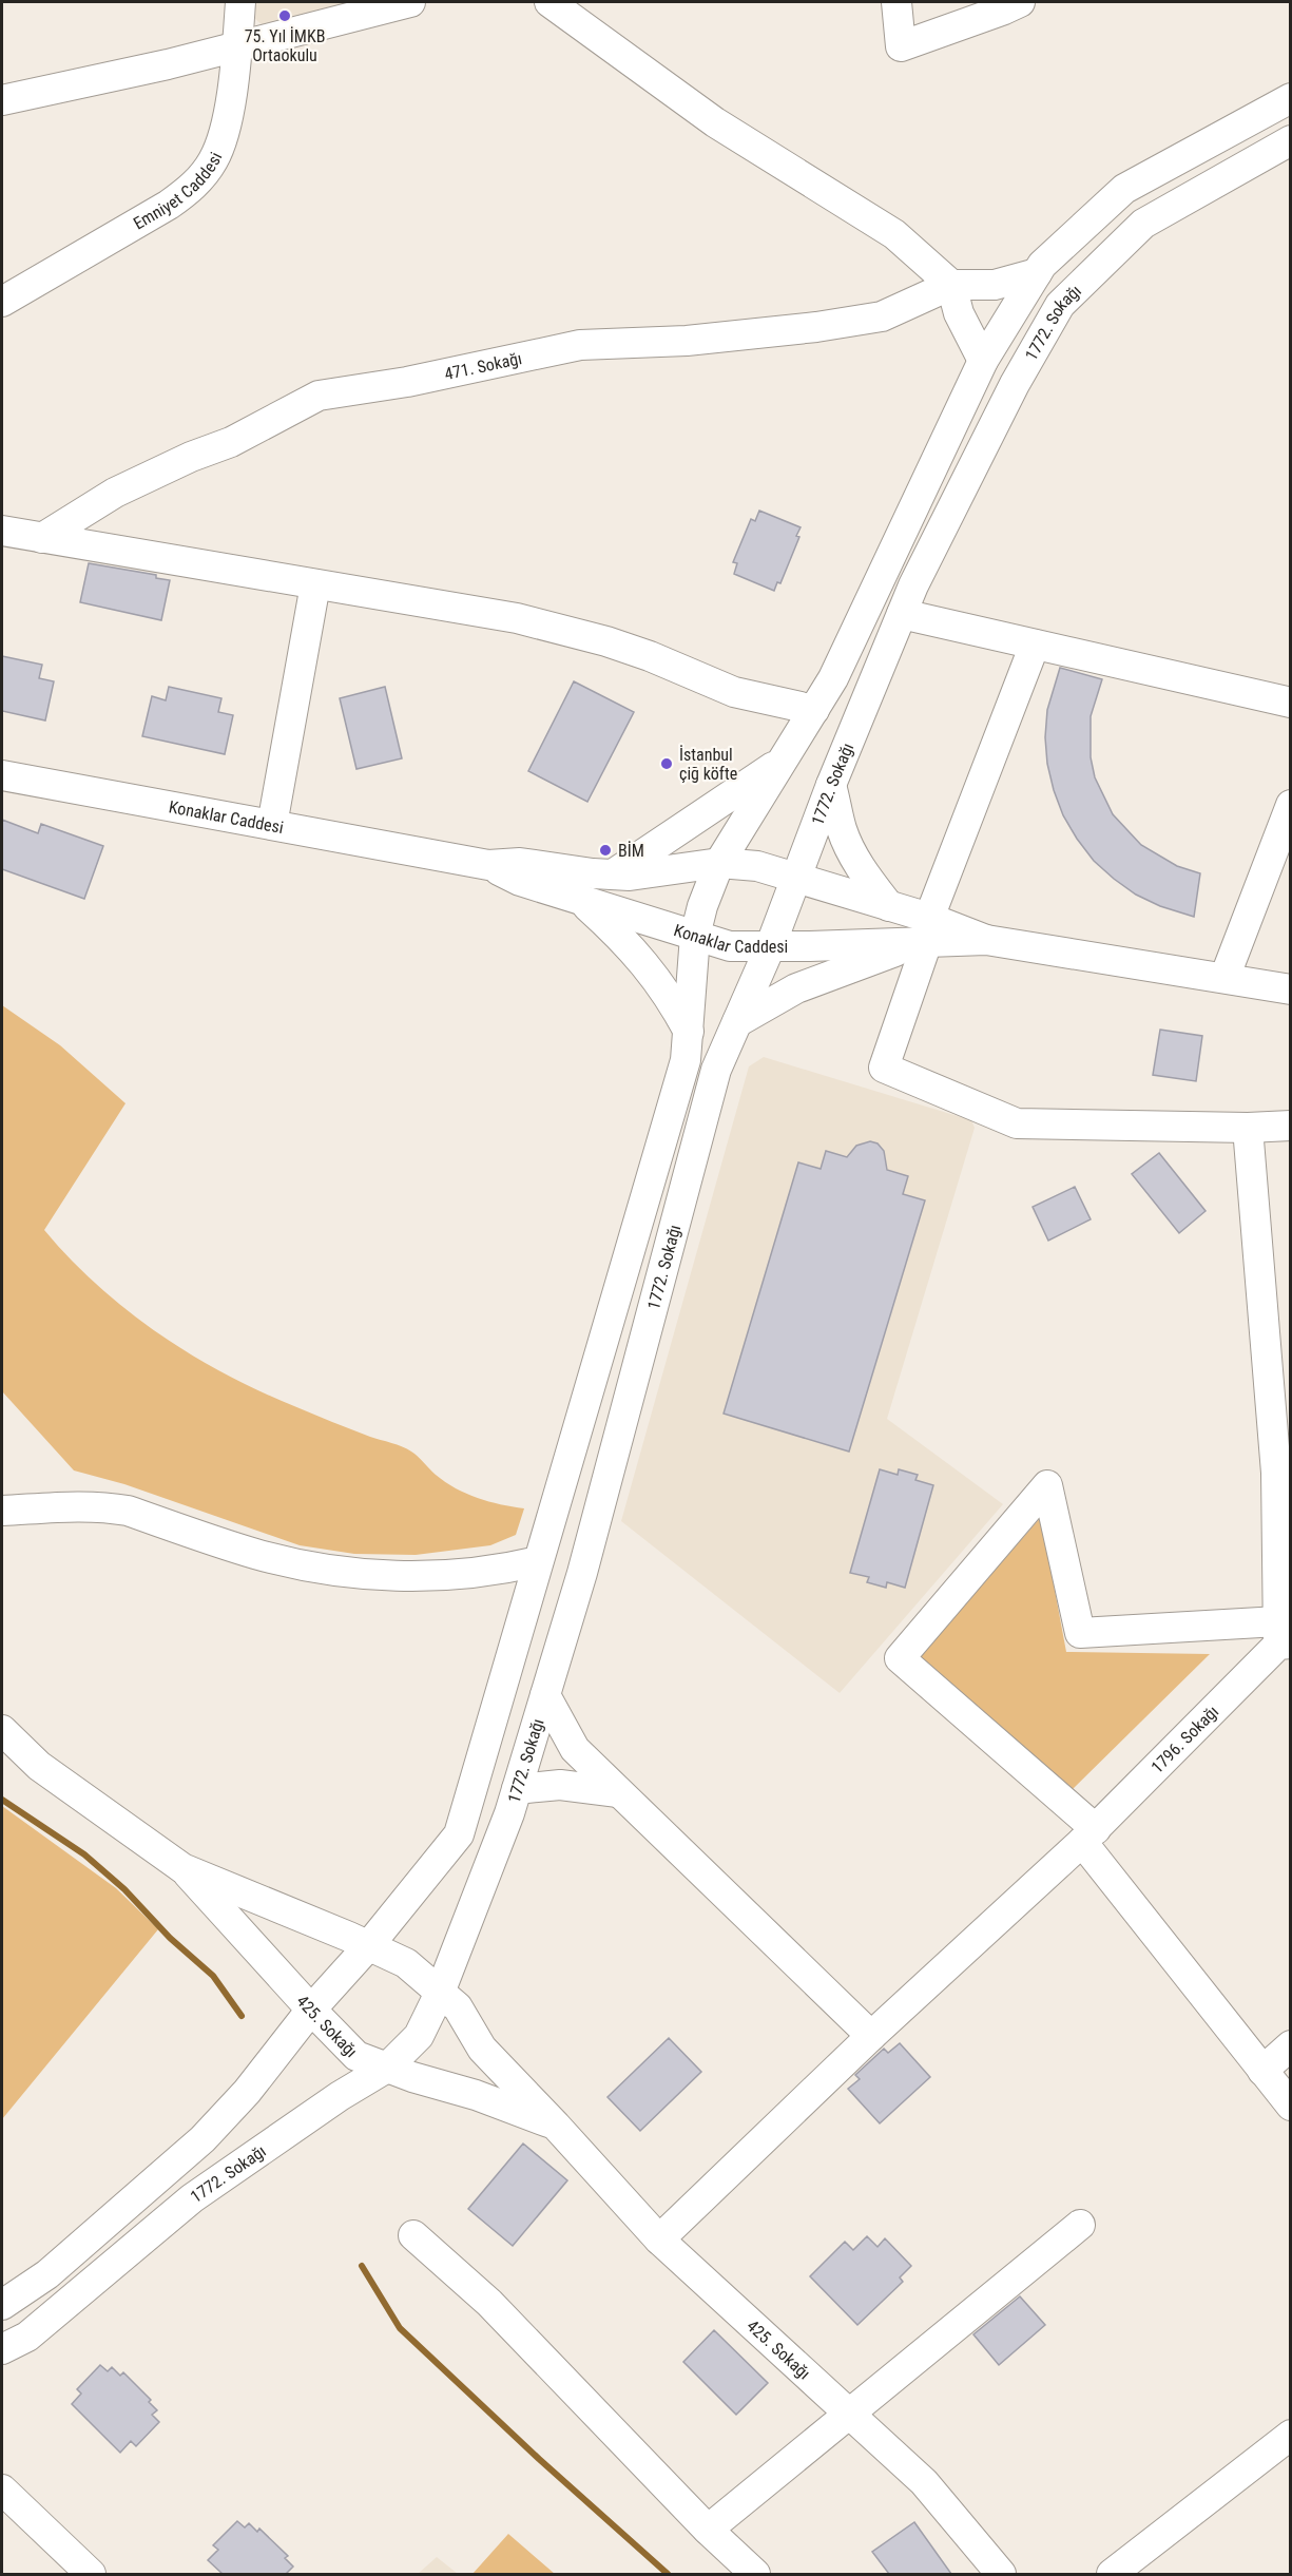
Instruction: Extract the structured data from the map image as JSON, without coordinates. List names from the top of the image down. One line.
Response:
{"streets":{"street":["Emniyet Caddesi","1772. Sokağı","471. Sokağı","Konaklar Caddesi","1796. Sokağı","425. Sokağı"]},"crossings":[["1772. Sokağı","Konaklar Caddesi"],["1772. Sokağı","425. Sokağı"],["1796. Sokağı","425. Sokağı"]],"places":["75. Yıl İMKB Ortaokulu","İstanbul çiğ köfte","BİM"]}
